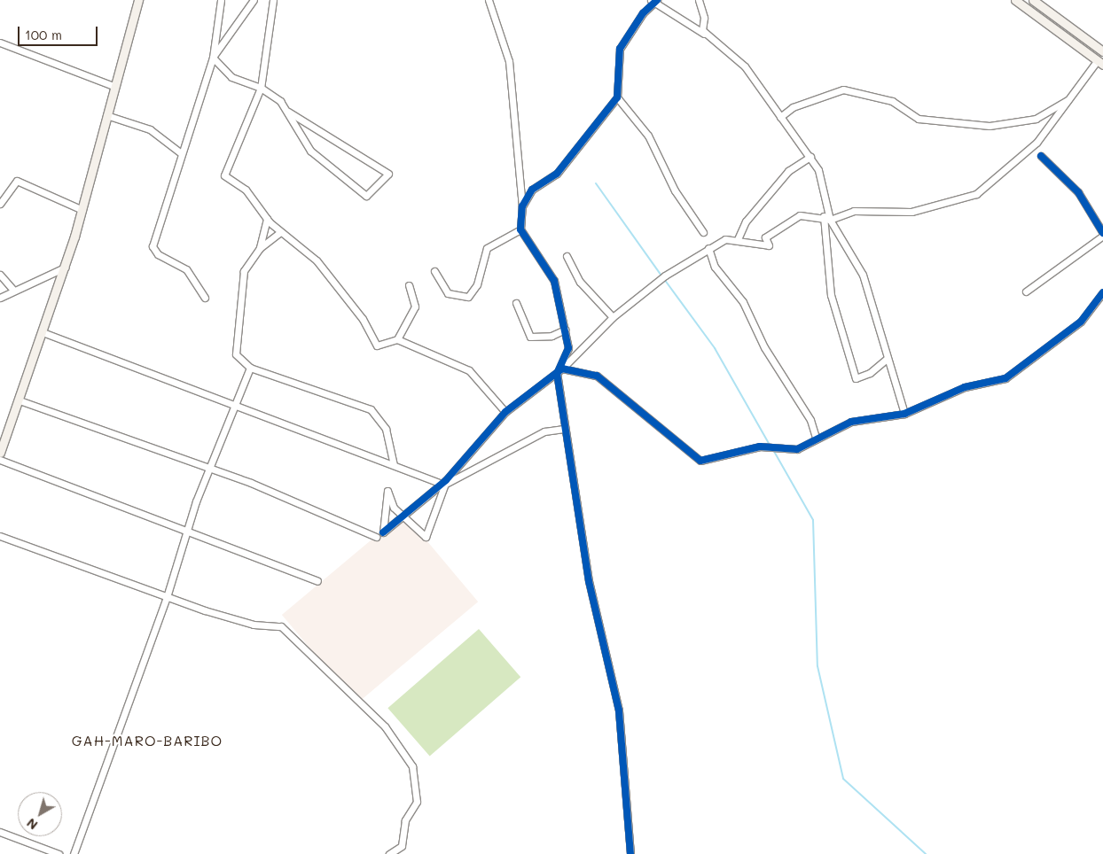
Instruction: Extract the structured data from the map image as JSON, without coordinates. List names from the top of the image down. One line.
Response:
{"districts":["GAH-MARO-BARIBO"],"scale_bar":"100 m","north":"bottom left"}
